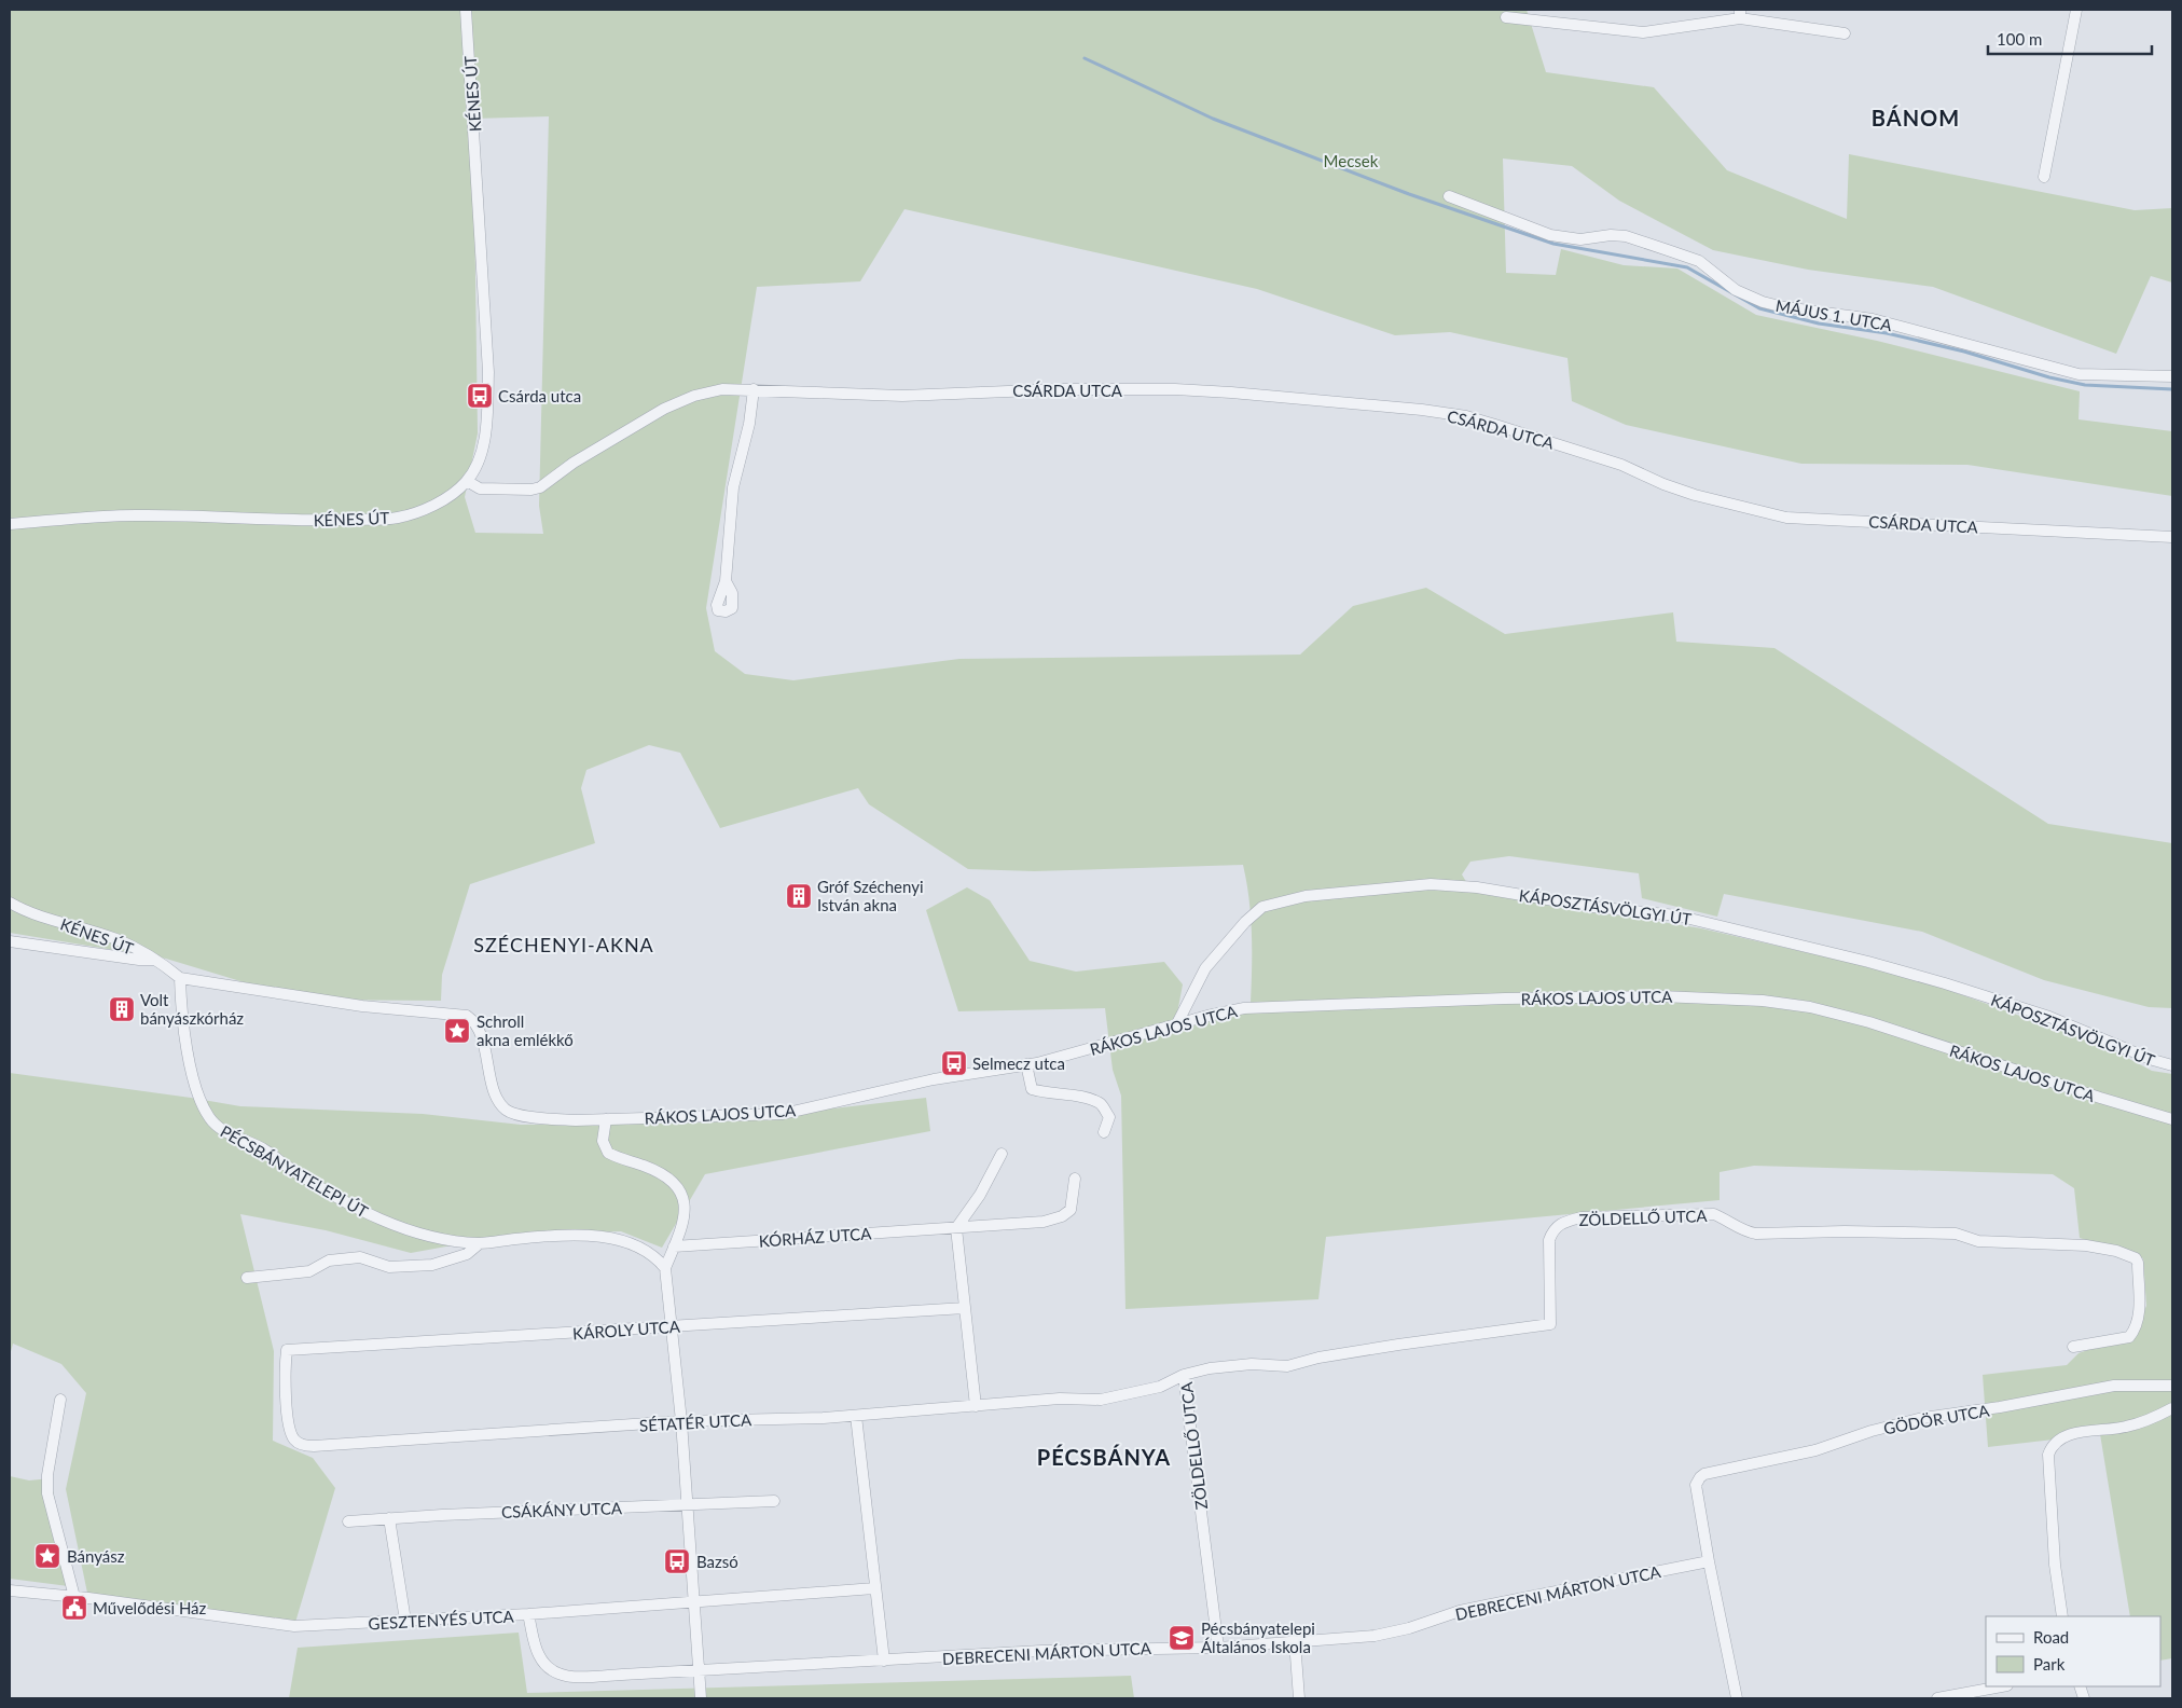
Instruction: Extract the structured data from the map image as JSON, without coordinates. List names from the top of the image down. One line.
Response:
{"streets":{"street":["KÉNES ÚT","MÁJUS 1. UTCA","CSÁRDA UTCA","KÁPOSZTÁSVÖLGYI ÚT","RÁKOS LAJOS UTCA","PÉCSBÁNYATELEPI ÚT","ZÖLDELLŐ UTCA","KÓRHÁZ UTCA","KÁROLY UTCA","GÖDÖR UTCA","SÉTATÉR UTCA","CSÁKÁNY UTCA","DEBRECENI MÁRTON UTCA","GESZTENYÉS UTCA"]},"crossings":[["KÉNES ÚT","CSÁRDA UTCA"],["KÉNES ÚT","RÁKOS LAJOS UTCA"],["KÉNES ÚT","PÉCSBÁNYATELEPI ÚT"],["KÁPOSZTÁSVÖLGYI ÚT","RÁKOS LAJOS UTCA"],["RÁKOS LAJOS UTCA","PÉCSBÁNYATELEPI ÚT"],["ZÖLDELLŐ UTCA","SÉTATÉR UTCA"],["ZÖLDELLŐ UTCA","DEBRECENI MÁRTON UTCA"],["KÁROLY UTCA","SÉTATÉR UTCA"],["GÖDÖR UTCA","DEBRECENI MÁRTON UTCA"],["DEBRECENI MÁRTON UTCA","GESZTENYÉS UTCA"]],"districts":["BÁNOM","SZÉCHENYI-AKNA","PÉCSBÁNYA"],"parks":["Mecsek"],"places":{"bus stop":["Csárda utca","Selmecz utca","Bazsó"],"building":["Gróf Széchenyi István akna","Volt bányászkórház"],"place":["Schroll akna emlékkő","Bányász"],"public building":["Művelődési Ház"],"school or university":["Pécsbányatelepi Általános Iskola"]},"legend":["Road","Park"],"scale_bar":"100 m"}
